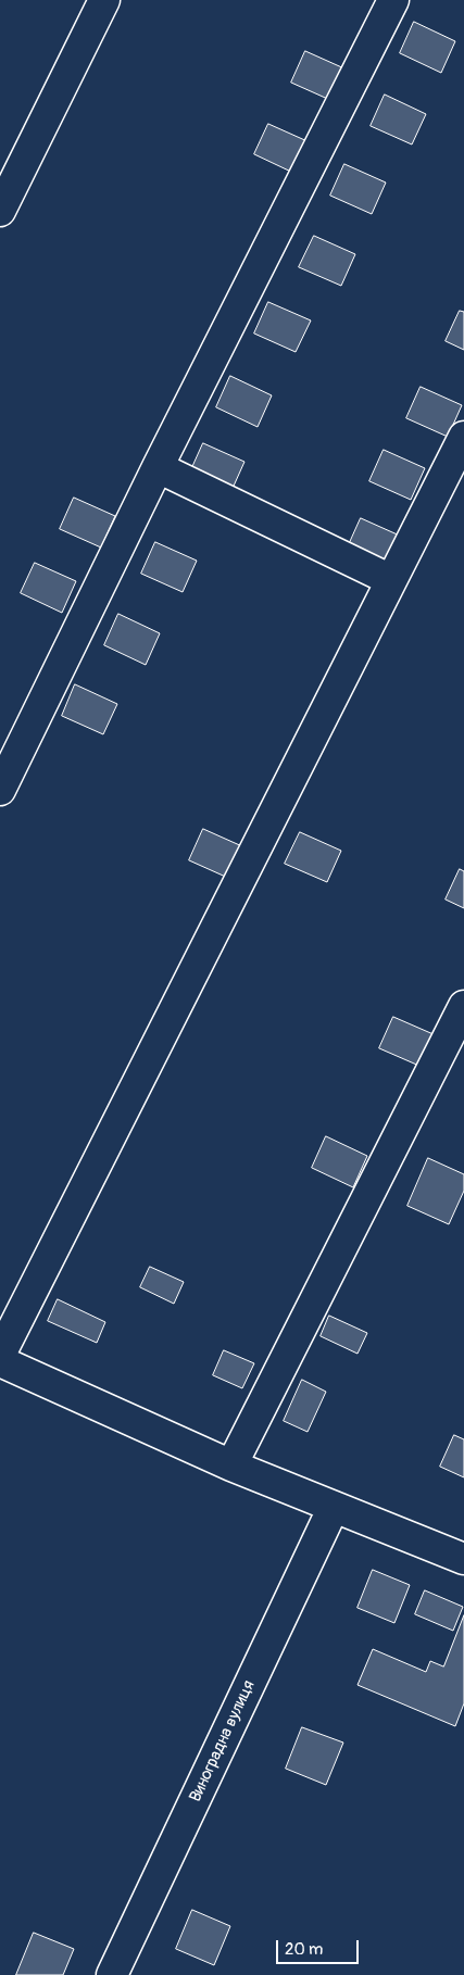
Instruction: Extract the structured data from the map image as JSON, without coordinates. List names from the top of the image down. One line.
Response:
{"streets":{"street":["Виноградна вулиця"]},"scale_bar":"20 m"}
